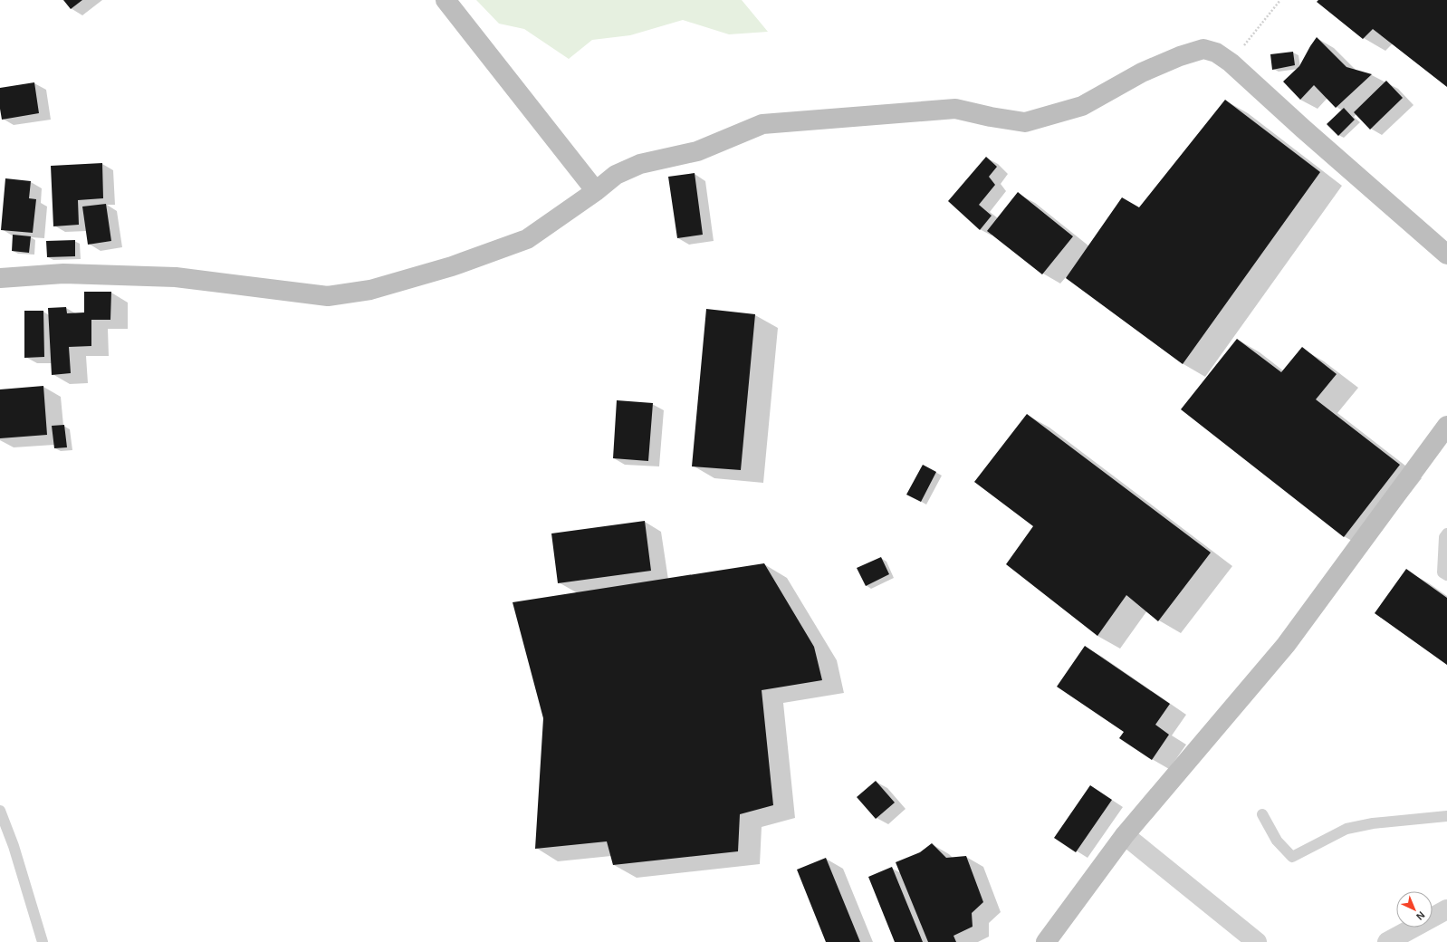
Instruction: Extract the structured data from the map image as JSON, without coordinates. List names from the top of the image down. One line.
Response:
{"north":"bottom right"}
